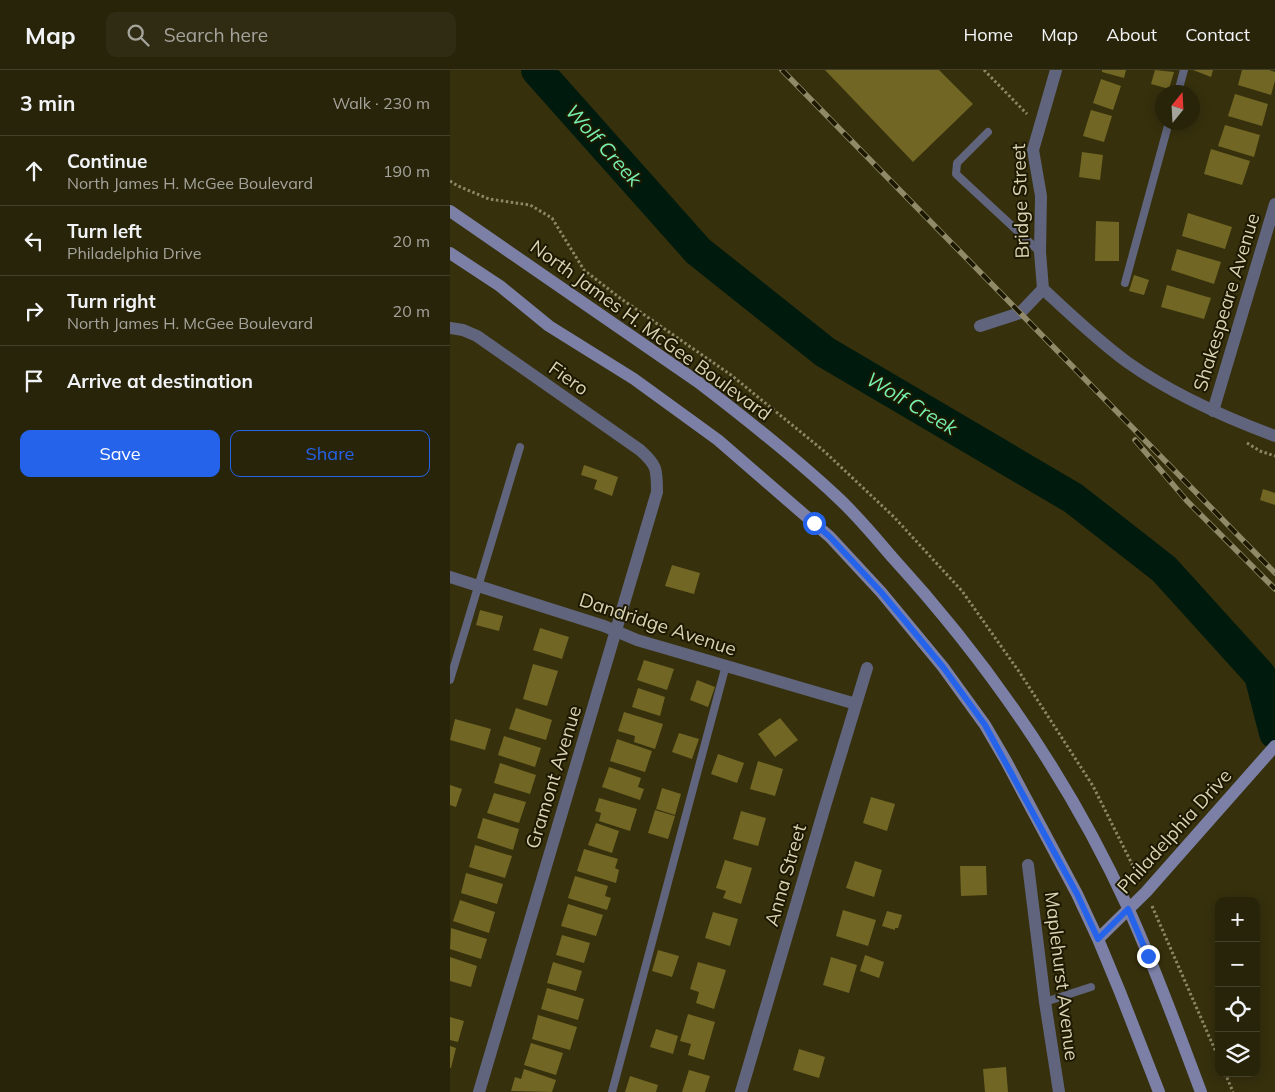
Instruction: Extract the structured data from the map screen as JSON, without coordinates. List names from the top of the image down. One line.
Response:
{"streets":{"main road":["North James H. McGee Boulevard","Philadelphia Drive"],"street":["Bridge Street","Shakespeare Avenue","Fiero","Dandridge Avenue","Gramont Avenue","Anna Street","Maplehurst Avenue"]},"crossings":[["North James H. McGee Boulevard","Philadelphia Drive"],["Fiero","Gramont Avenue"],["Dandridge Avenue","Gramont Avenue"],["Dandridge Avenue","Anna Street"]],"water":["Wolf Creek"],"north":"top","page":{"header":"Map","search":"Search here","nav":["Home","Map","About","Contact"],"heading":["3 min","Walk · 230 m"],"list":[["Continue","North James H. McGee Boulevard","190 m"],["Turn left","Philadelphia Drive","20 m"],["Turn right","North James H. McGee Boulevard","20 m"],"Arrive at destination"],"buttons":["Save","Share"],"map_buttons":["+","−"]}}
